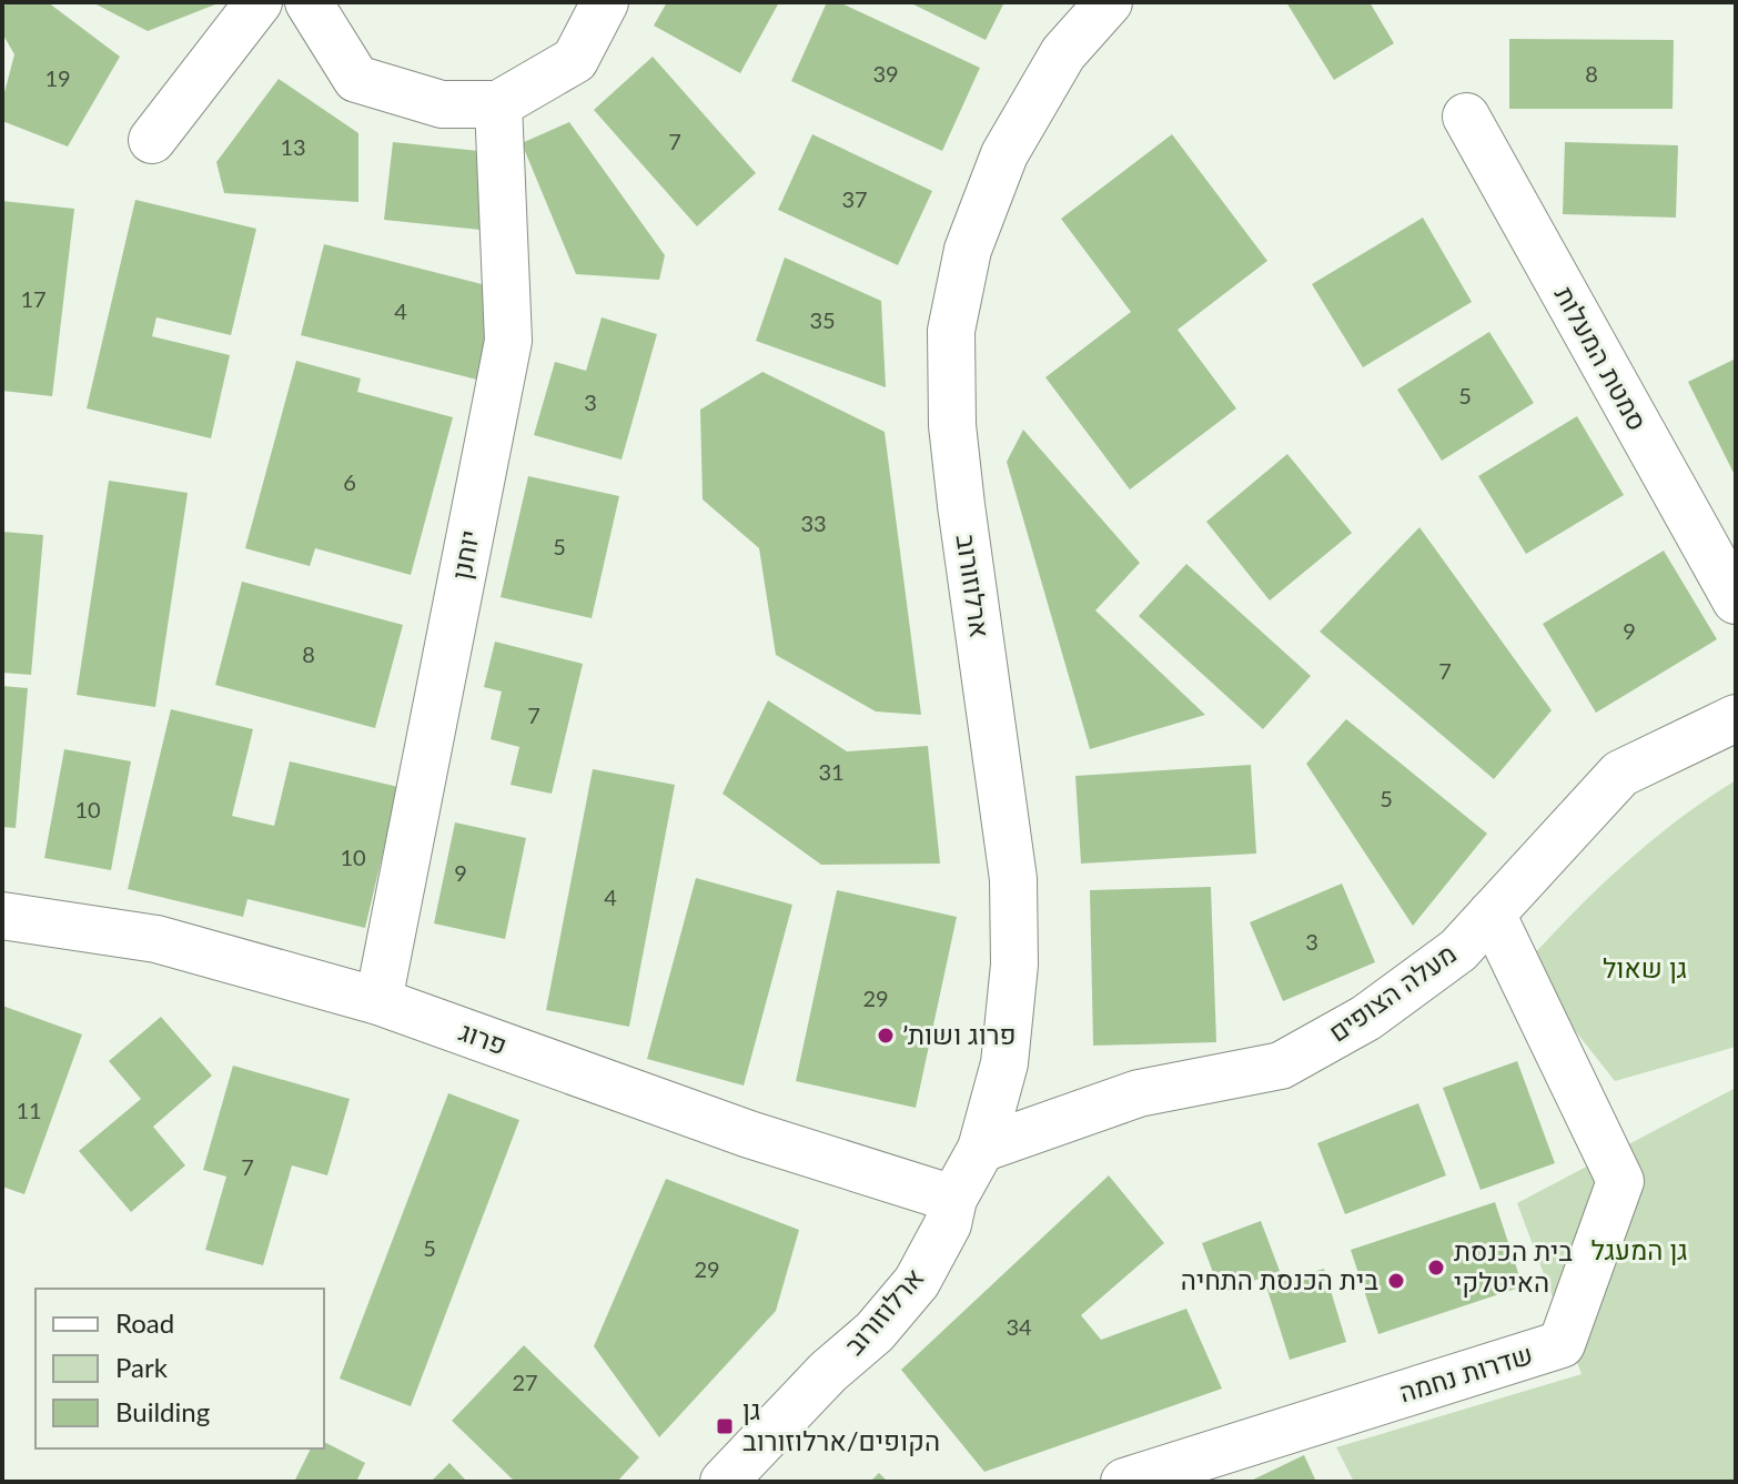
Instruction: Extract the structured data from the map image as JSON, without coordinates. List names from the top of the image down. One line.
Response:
{"streets":{"street":["סמטת המעלות","יוחנן","ארלוזורוב","מעלה הצופים","פרוג","שדרות נחמה"]},"crossings":[["יוחנן","פרוג"],["ארלוזורוב","מעלה הצופים"],["ארלוזורוב","פרוג"],["מעלה הצופים","שדרות נחמה"]],"parks":["גן שאול","גן המעגל"],"places":{"other":["פרוג ושות׳","בית הכנסת האיטלקי","בית הכנסת התחיה"],"transit":["גן הקופים/ארלוזורוב"]},"house_numbers":["39","8","19","7","13","37","17","4","35","5","3","6","33","5","9","8","7","7","31","5","10","10","9","4","3","29","11","7","5","29","34","27"],"legend":["Road","Park","Building"]}
